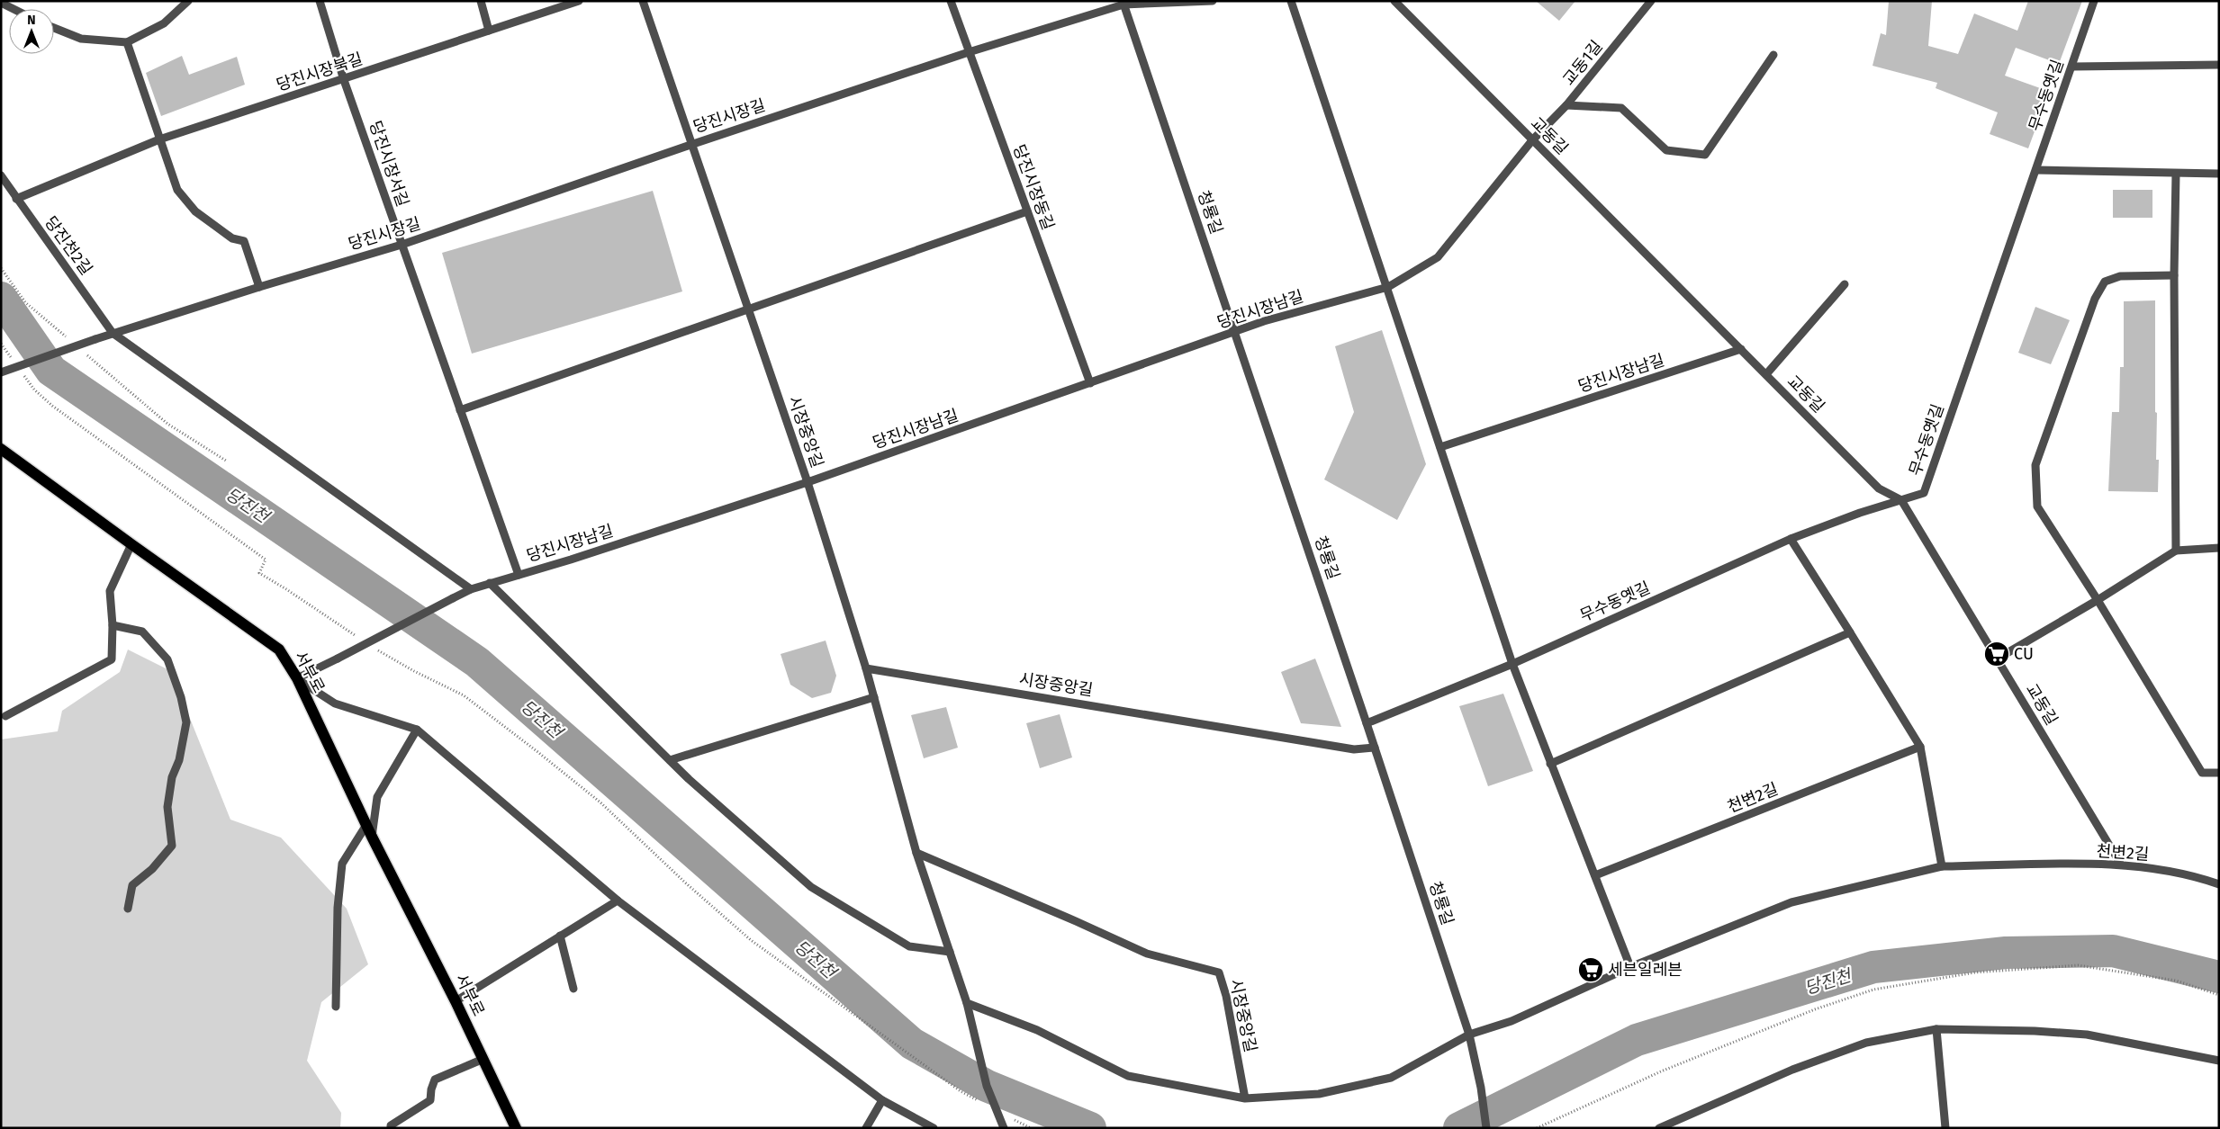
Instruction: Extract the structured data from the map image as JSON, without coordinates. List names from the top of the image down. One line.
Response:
{"streets":{"main road":["서부로"],"street":["교동1길","당진시장북길","무수동옛길","당진시장길","교동길","당진시장서길","당진시장동길","청룡길","당진천2길","당진시장남길","시장중앙길","천변2길"]},"crossings":[["교동1길","교동길"],["교동1길","당진시장남길"],["당진시장북길","당진시장서길"],["당진시장북길","당진천2길"],["무수동옛길","교동길"],["무수동옛길","청룡길"],["당진시장길","당진시장서길"],["당진시장길","당진시장동길"],["당진시장길","청룡길"],["당진시장길","당진천2길"],["당진시장길","시장중앙길"],["교동길","당진시장남길"],["교동길","천변2길"],["당진시장서길","당진시장남길"],["당진시장동길","당진시장남길"],["청룡길","당진시장남길"],["청룡길","시장중앙길"],["청룡길","천변2길"],["당진천2길","당진시장남길"],["당진시장남길","시장중앙길"],["당진시장남길","서부로"]],"water":["당진천"],"places":{"supermarket":["CU","세븐일레븐"]},"north":"top"}
